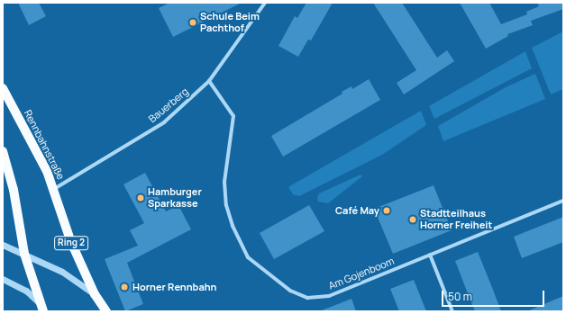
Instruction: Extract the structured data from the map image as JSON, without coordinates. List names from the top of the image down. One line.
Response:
{"streets":{"main road":["Rennbahnstraße","Ring 2"],"street":["Bauerberg","Am Gojenboom"]},"crossings":[["Bauerberg","Rennbahnstraße"],["Bauerberg","Am Gojenboom"]],"places":["Schule Beim Pachthof","Hamburger Sparkasse","Café May","Stadtteilhaus Horner Freiheit","Horner Rennbahn"],"scale_bar":"50 m"}
